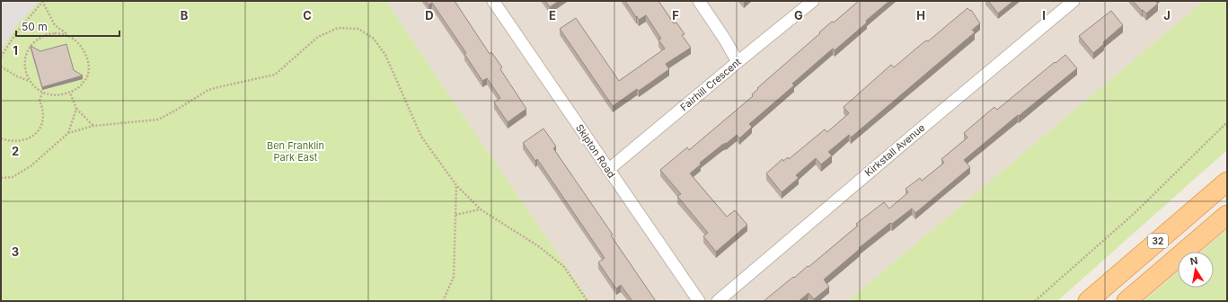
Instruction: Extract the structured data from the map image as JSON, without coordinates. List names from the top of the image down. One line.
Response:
{"streets":{"main road":["32"],"street":["Fairhill Crescent","Kirkstall Avenue","Skipton Road"]},"crossings":[["Fairhill Crescent","Skipton Road"]],"parks":["Ben Franklin Park East"],"scale_bar":"50 m","north":"top","grid":{"columns":["B","C","D","E","F","G","H","I","J"],"rows":["1","2","3"]}}
